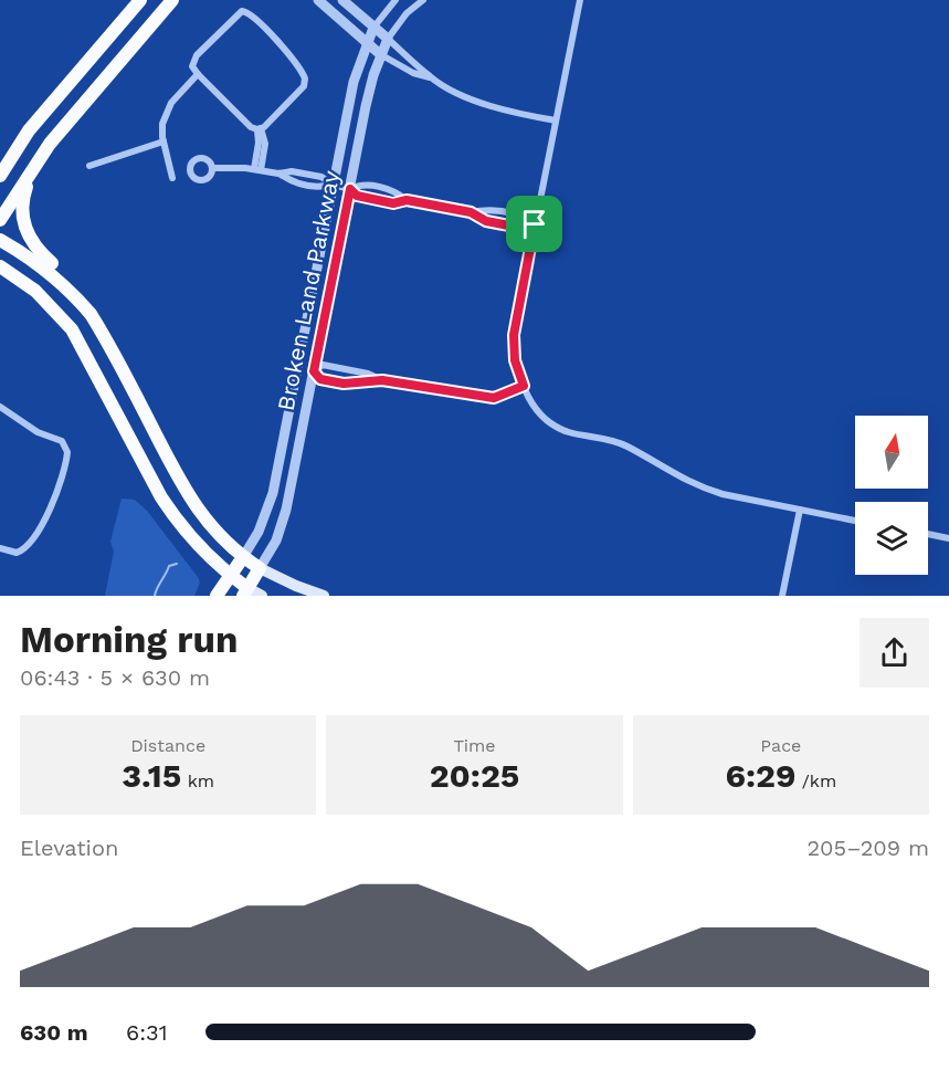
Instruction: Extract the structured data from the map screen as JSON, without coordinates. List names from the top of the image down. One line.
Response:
{"streets":{"main road":["Broken Land Parkway"]},"north":"top","page":{"heading":["Morning run","06:43 · 5 × 630 m"],"stats":[["Distance","3.15 km"],["Time","20:25"],["Pace","6:29 /km"]],"chart":["Elevation","205–209 m"],"list":[{"name":"630 m","note":"6:31"}]}}
